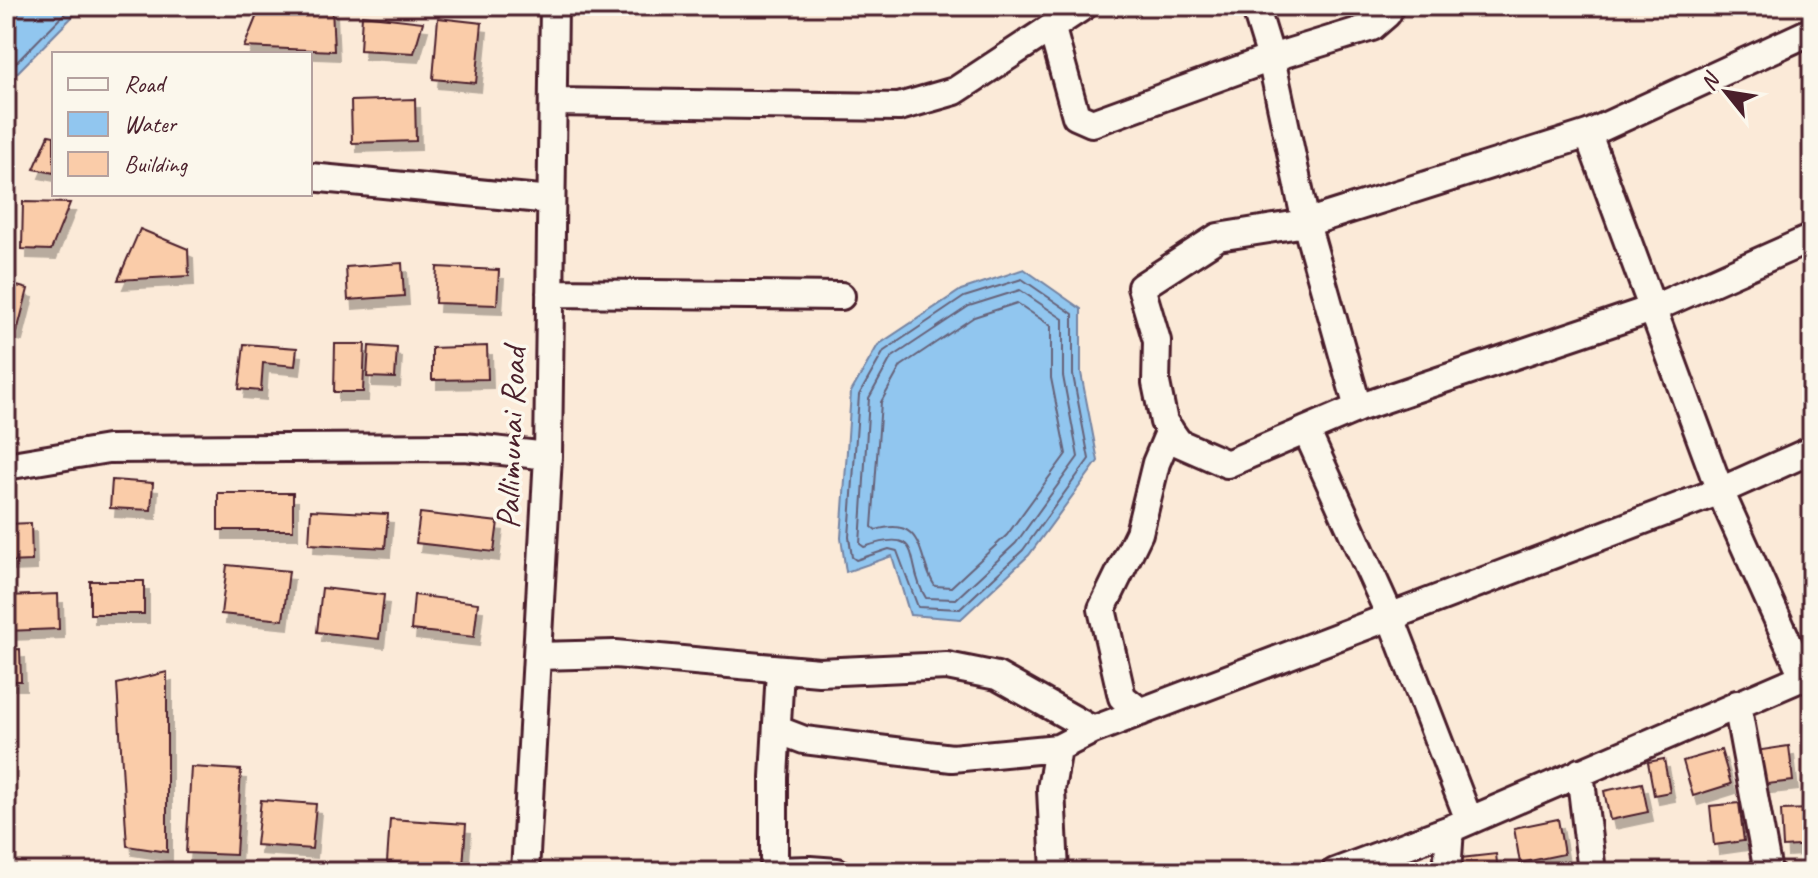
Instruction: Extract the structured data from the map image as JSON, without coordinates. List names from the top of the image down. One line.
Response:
{"streets":{"street":["Pallimunai Road"]},"legend":["Road","Water","Building"],"north":"top left"}
